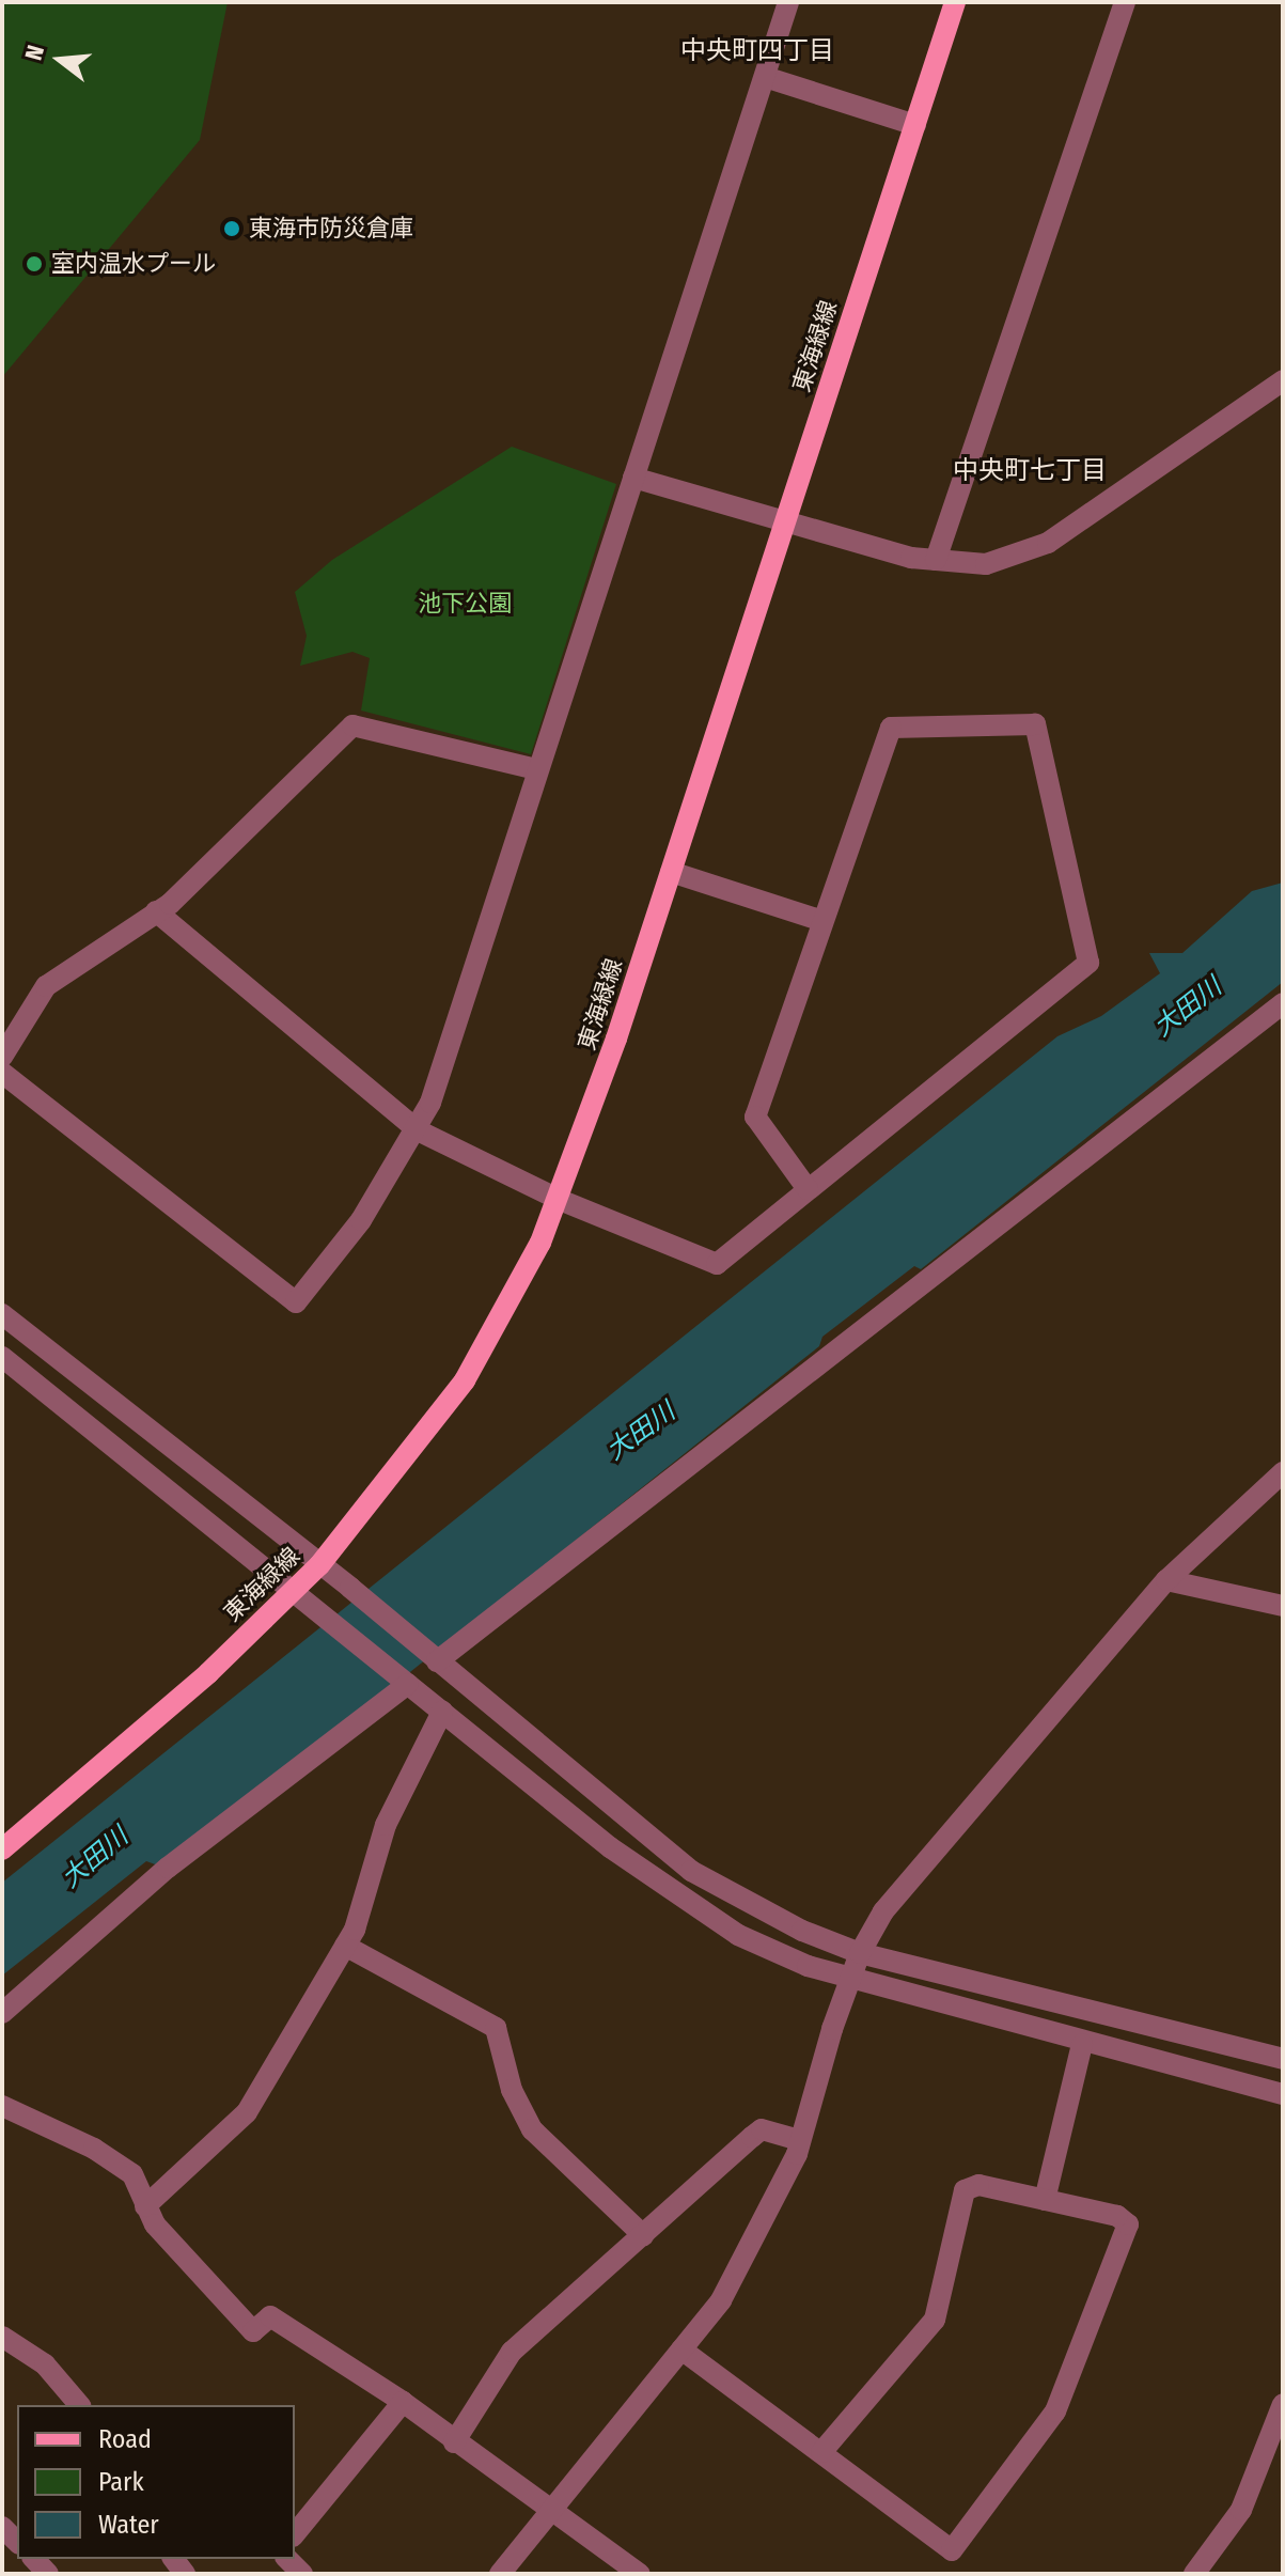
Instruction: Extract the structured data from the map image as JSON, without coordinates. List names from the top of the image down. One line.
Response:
{"streets":{"main road":["東海緑線"]},"districts":["中央町四丁目","中央町七丁目"],"water":["大田川"],"parks":["池下公園"],"places":["東海市防災倉庫","室内温水プール"],"legend":["Road","Park","Water"],"north":"left"}
